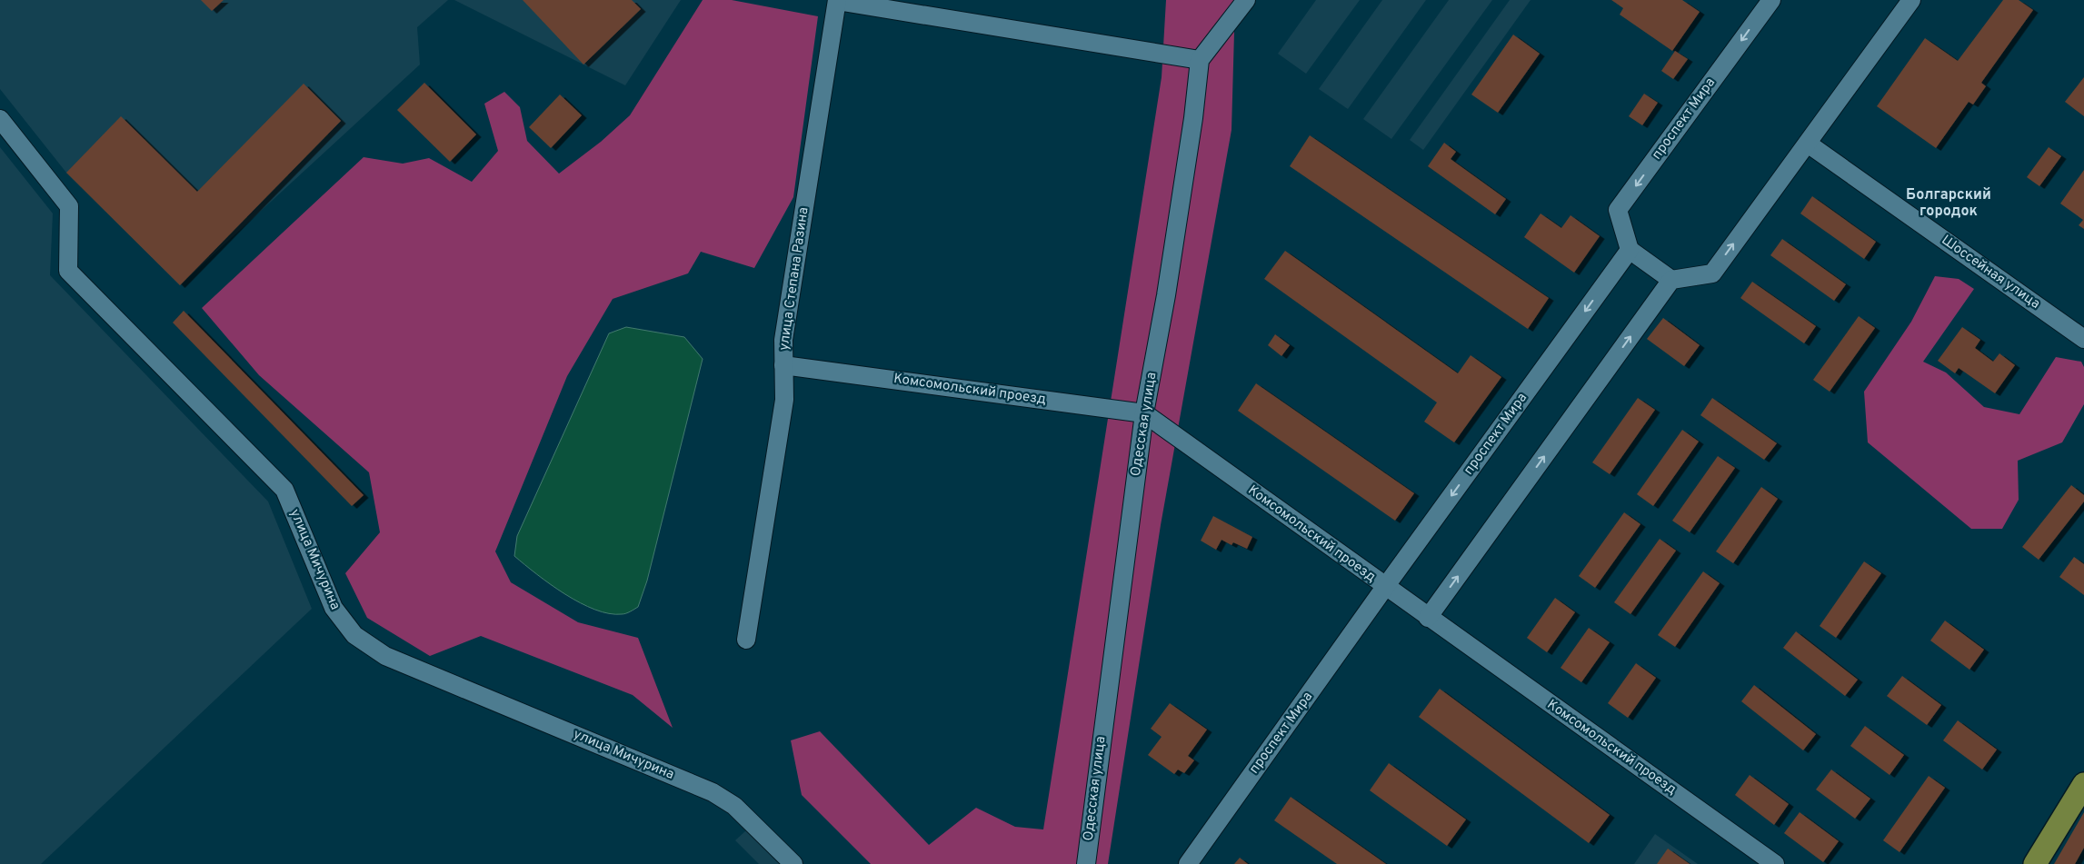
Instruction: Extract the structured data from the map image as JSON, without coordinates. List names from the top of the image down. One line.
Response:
{"streets":{"street":["проспект Мира","Шоссейная улица","улица Степана Разина","Комсомольский проезд","Одесская улица","улица Мичурина"]},"crossings":[["проспект Мира","Комсомольский проезд"],["улица Степана Разина","Комсомольский проезд"],["Комсомольский проезд","Одесская улица"]],"districts":["Болгарский городок"]}
